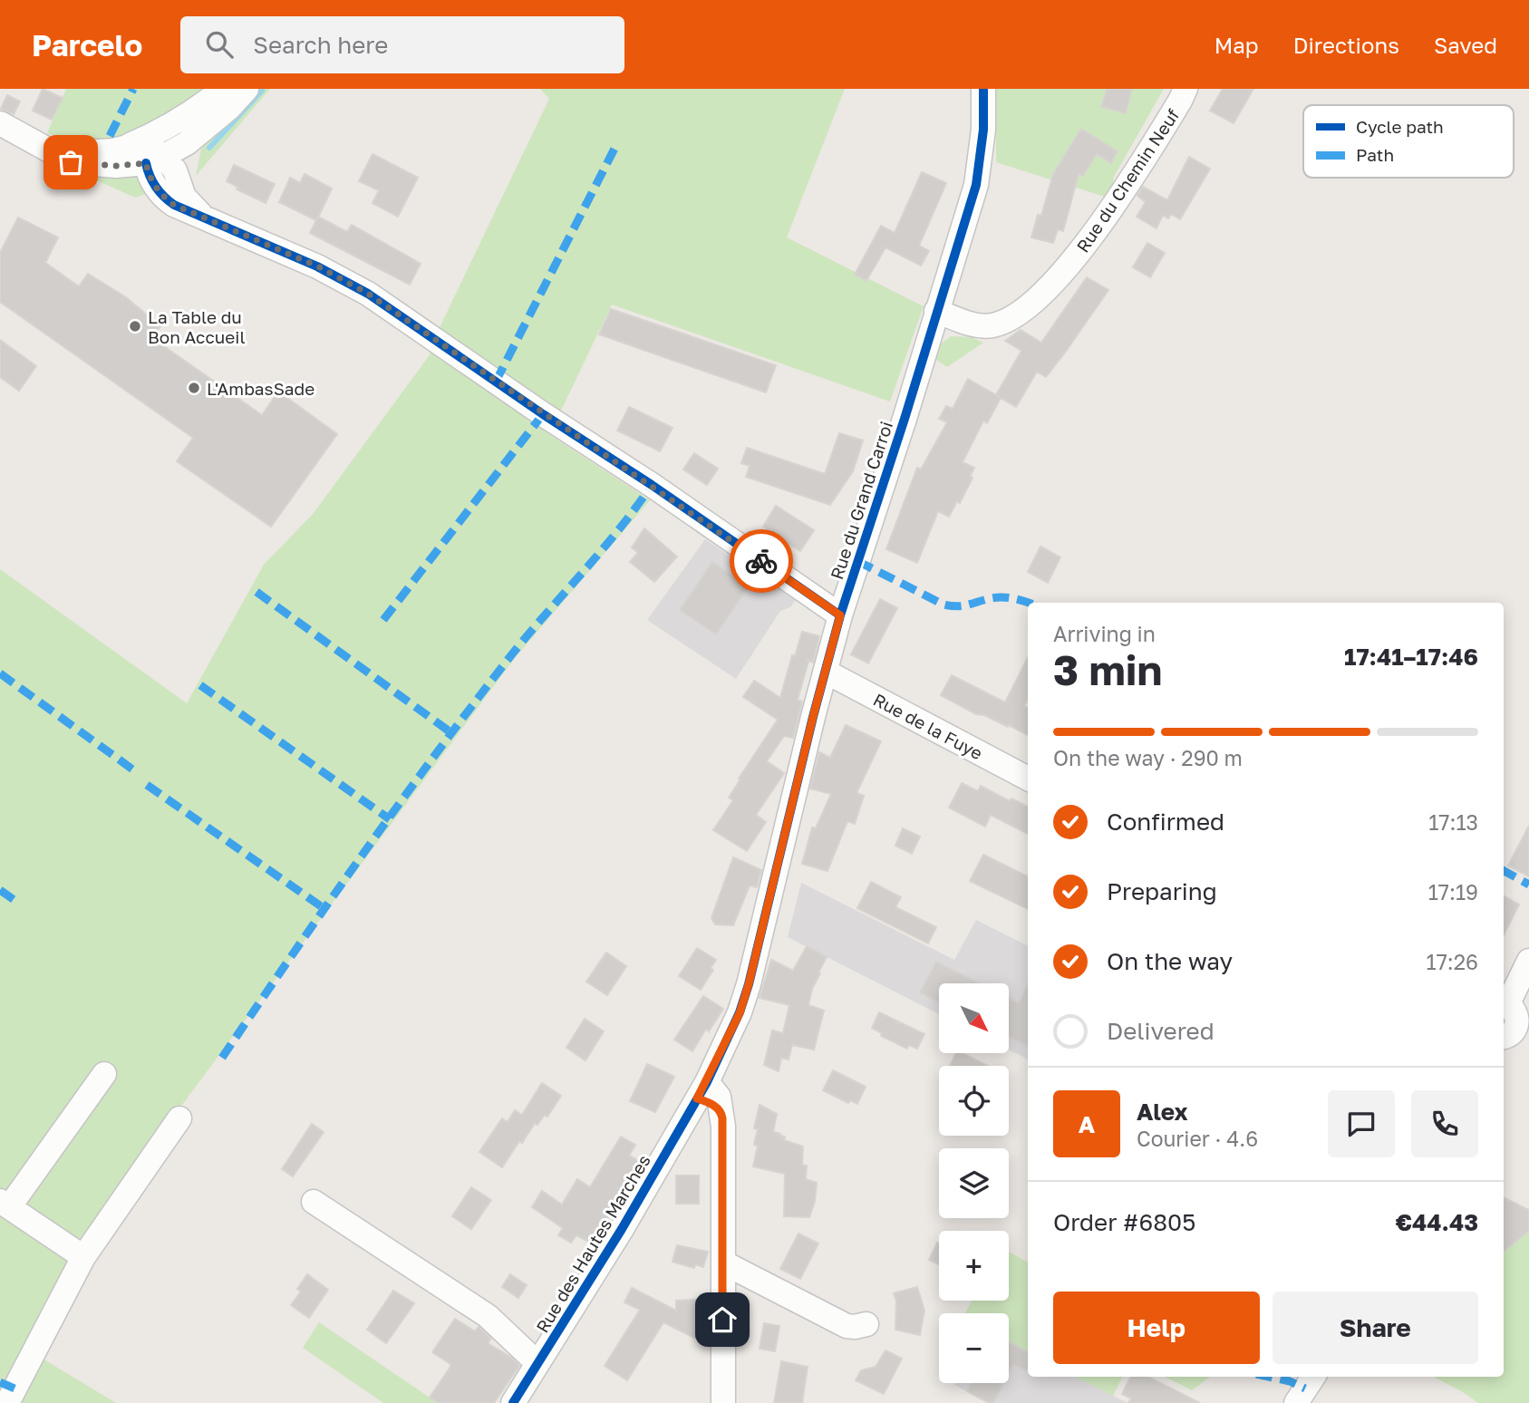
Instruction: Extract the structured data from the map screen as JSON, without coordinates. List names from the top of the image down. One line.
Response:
{"streets":{"street":["Rue du Chemin Neuf","Rue du Grand Carroi","Rue de la Fuye","Rue des Hautes Marches"]},"crossings":[["Rue du Chemin Neuf","Rue du Grand Carroi"],["Rue du Grand Carroi","Rue de la Fuye"],["Rue du Grand Carroi","Rue des Hautes Marches"]],"places":["La Table du Bon Accueil","L'AmbasSade"],"legend":["Cycle path","Path"],"north":"bottom right","page":{"header":"Parcelo","search":"Search here","nav":["Map","Directions","Saved"],"heading":["3 min","Arriving in","17:41–17:46"],"panel":["Alex","Courier · 4.6","Order #6805","€44.43"],"bar":"On the way · 290 m","list":[["Confirmed","17:13"],["Preparing","17:19"],["On the way","17:26"],"Delivered"],"map_buttons":["+","−"],"round":"A","buttons":["Help","Share"]}}
